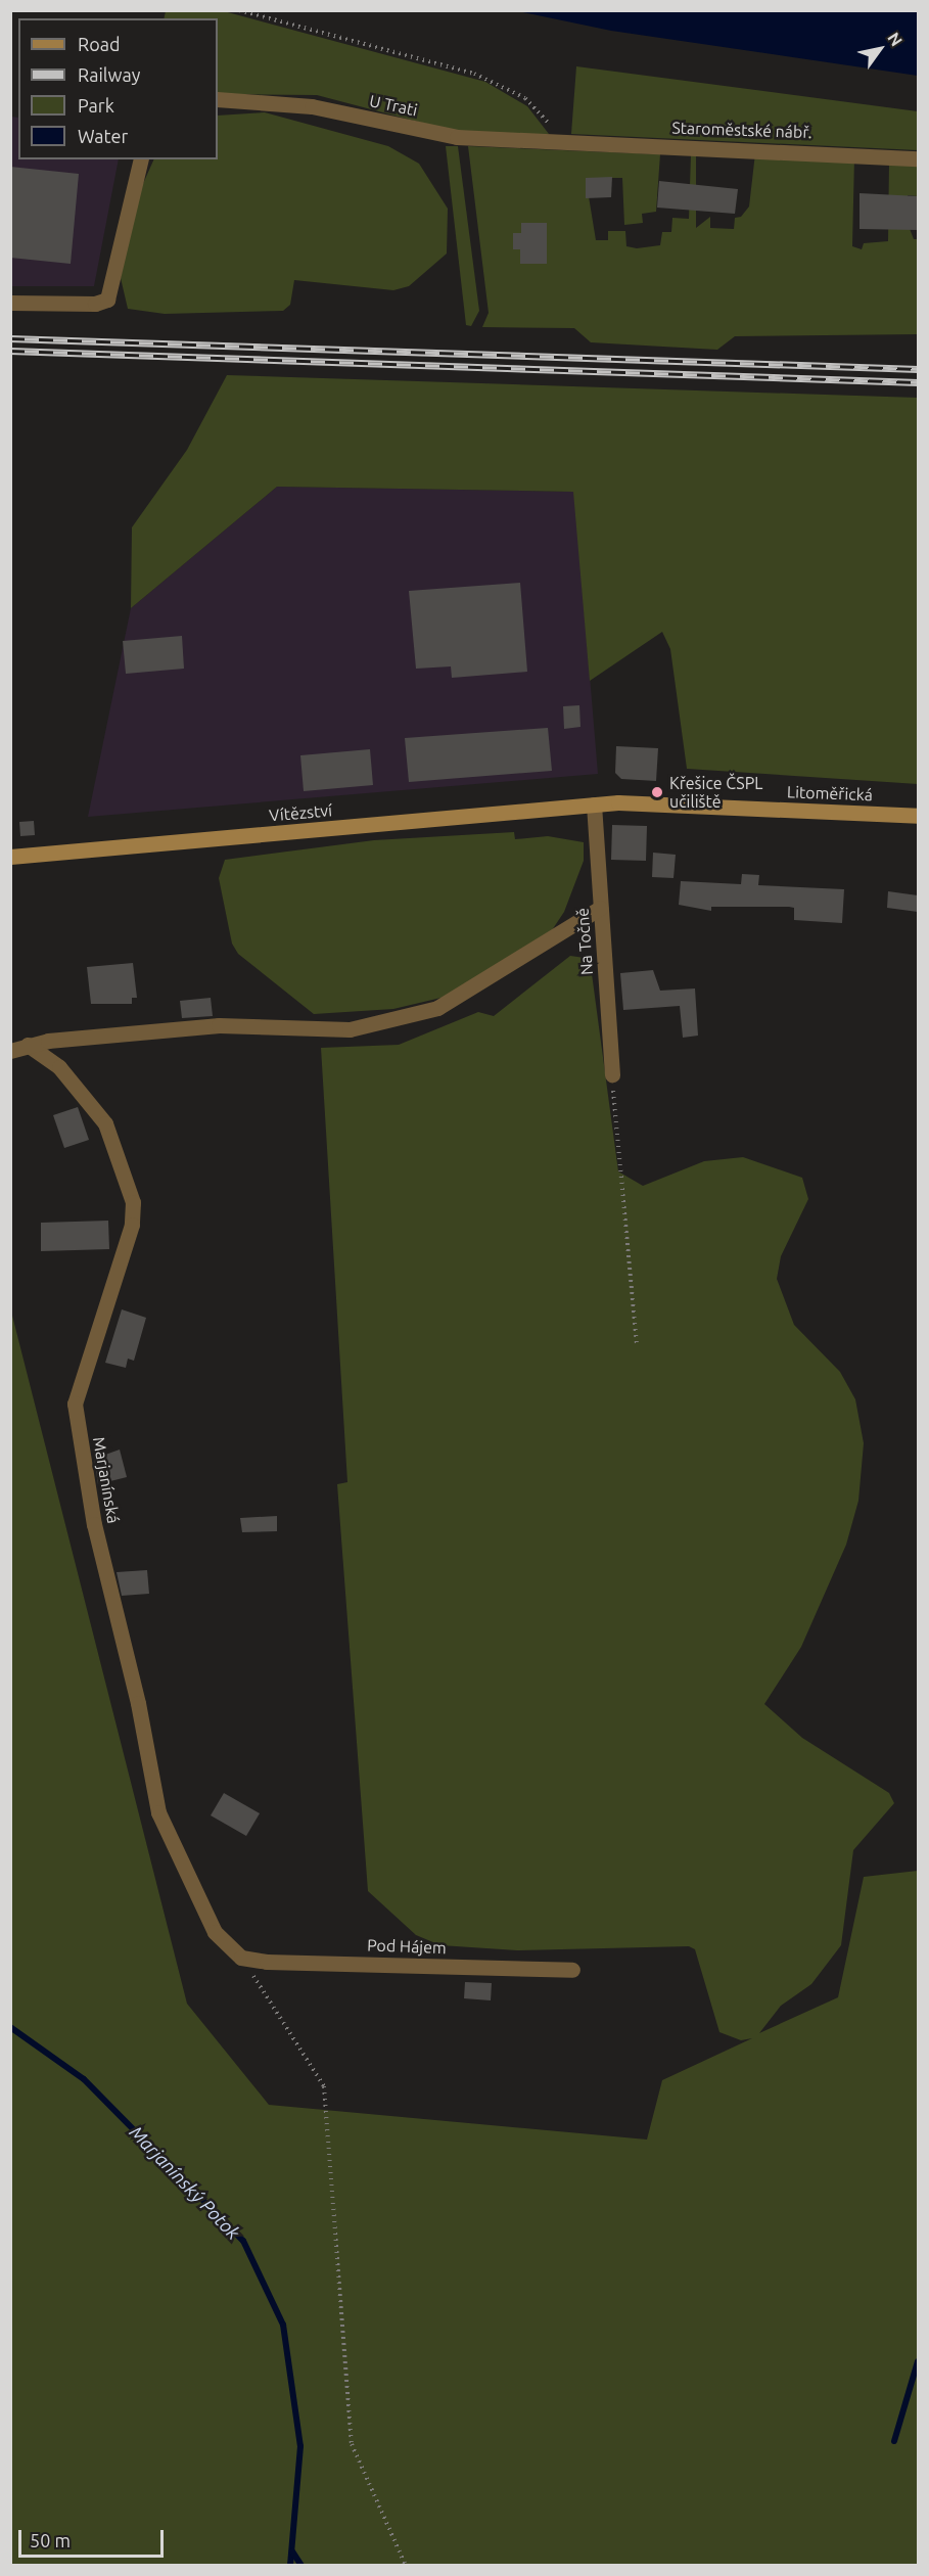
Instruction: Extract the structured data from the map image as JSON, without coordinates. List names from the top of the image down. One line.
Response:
{"streets":{"main road":["Litoměřická","Vítězství"],"street":["U Trati","Staroměstské nábř.","Na Točně","Marjanínská","Pod Hájem"]},"crossings":[["U Trati","Staroměstské nábř."],["Litoměřická","Vítězství"],["Litoměřická","Na Točně"],["Vítězství","Na Točně"],["Marjanínská","Pod Hájem"]],"water":["Marjanínský Potok"],"places":["Křešice ČSPL učiliště"],"legend":["Road","Railway","Park","Water"],"scale_bar":"50 m","north":"top right"}
